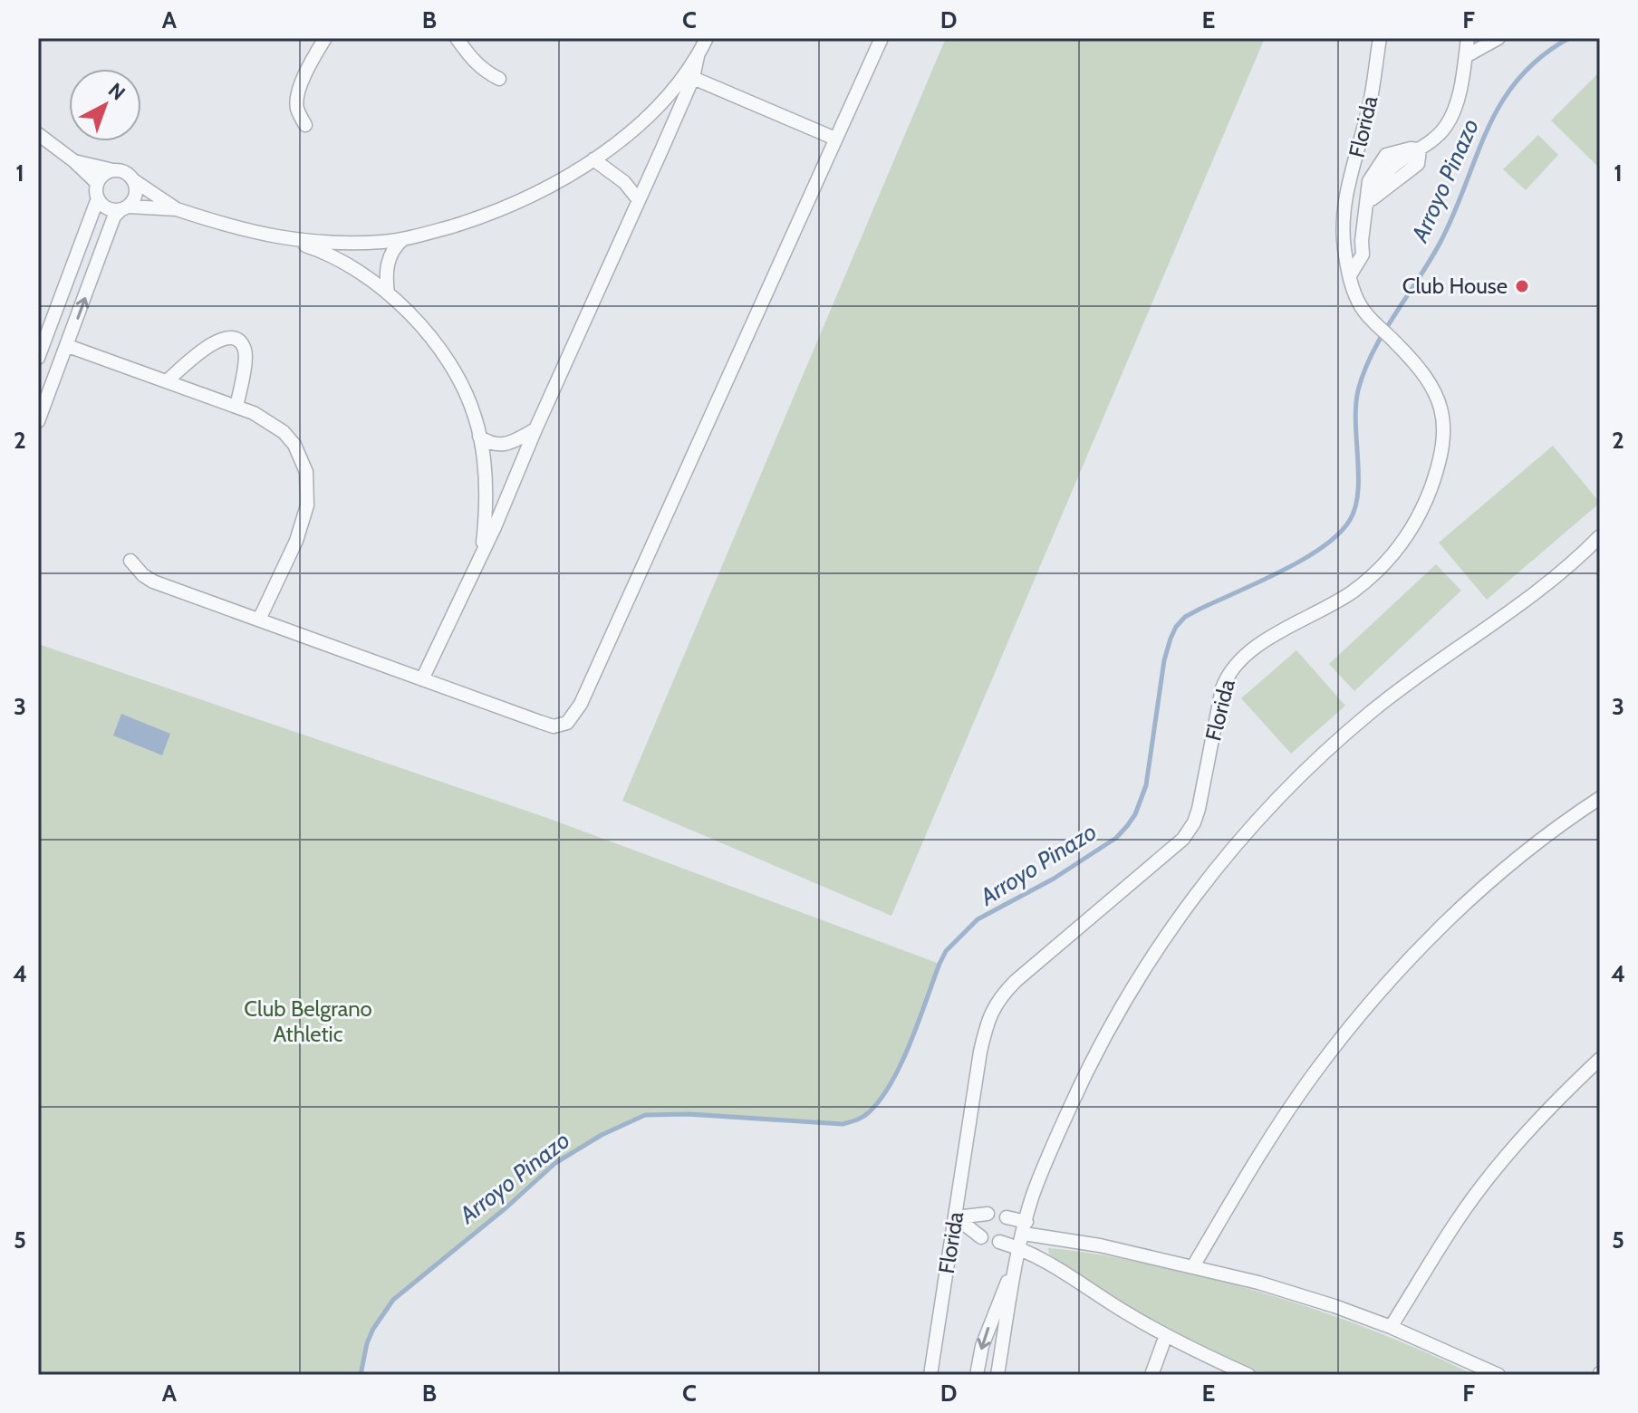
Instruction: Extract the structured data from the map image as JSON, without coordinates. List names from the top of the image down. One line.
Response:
{"streets":{"street":["Florida"]},"water":["Arroyo Pinazo"],"parks":["Club Belgrano Athletic"],"places":["Club House"],"north":"top right","grid":{"columns":["A","B","C","D","E","F"],"rows":["1","2","3","4","5"]}}
